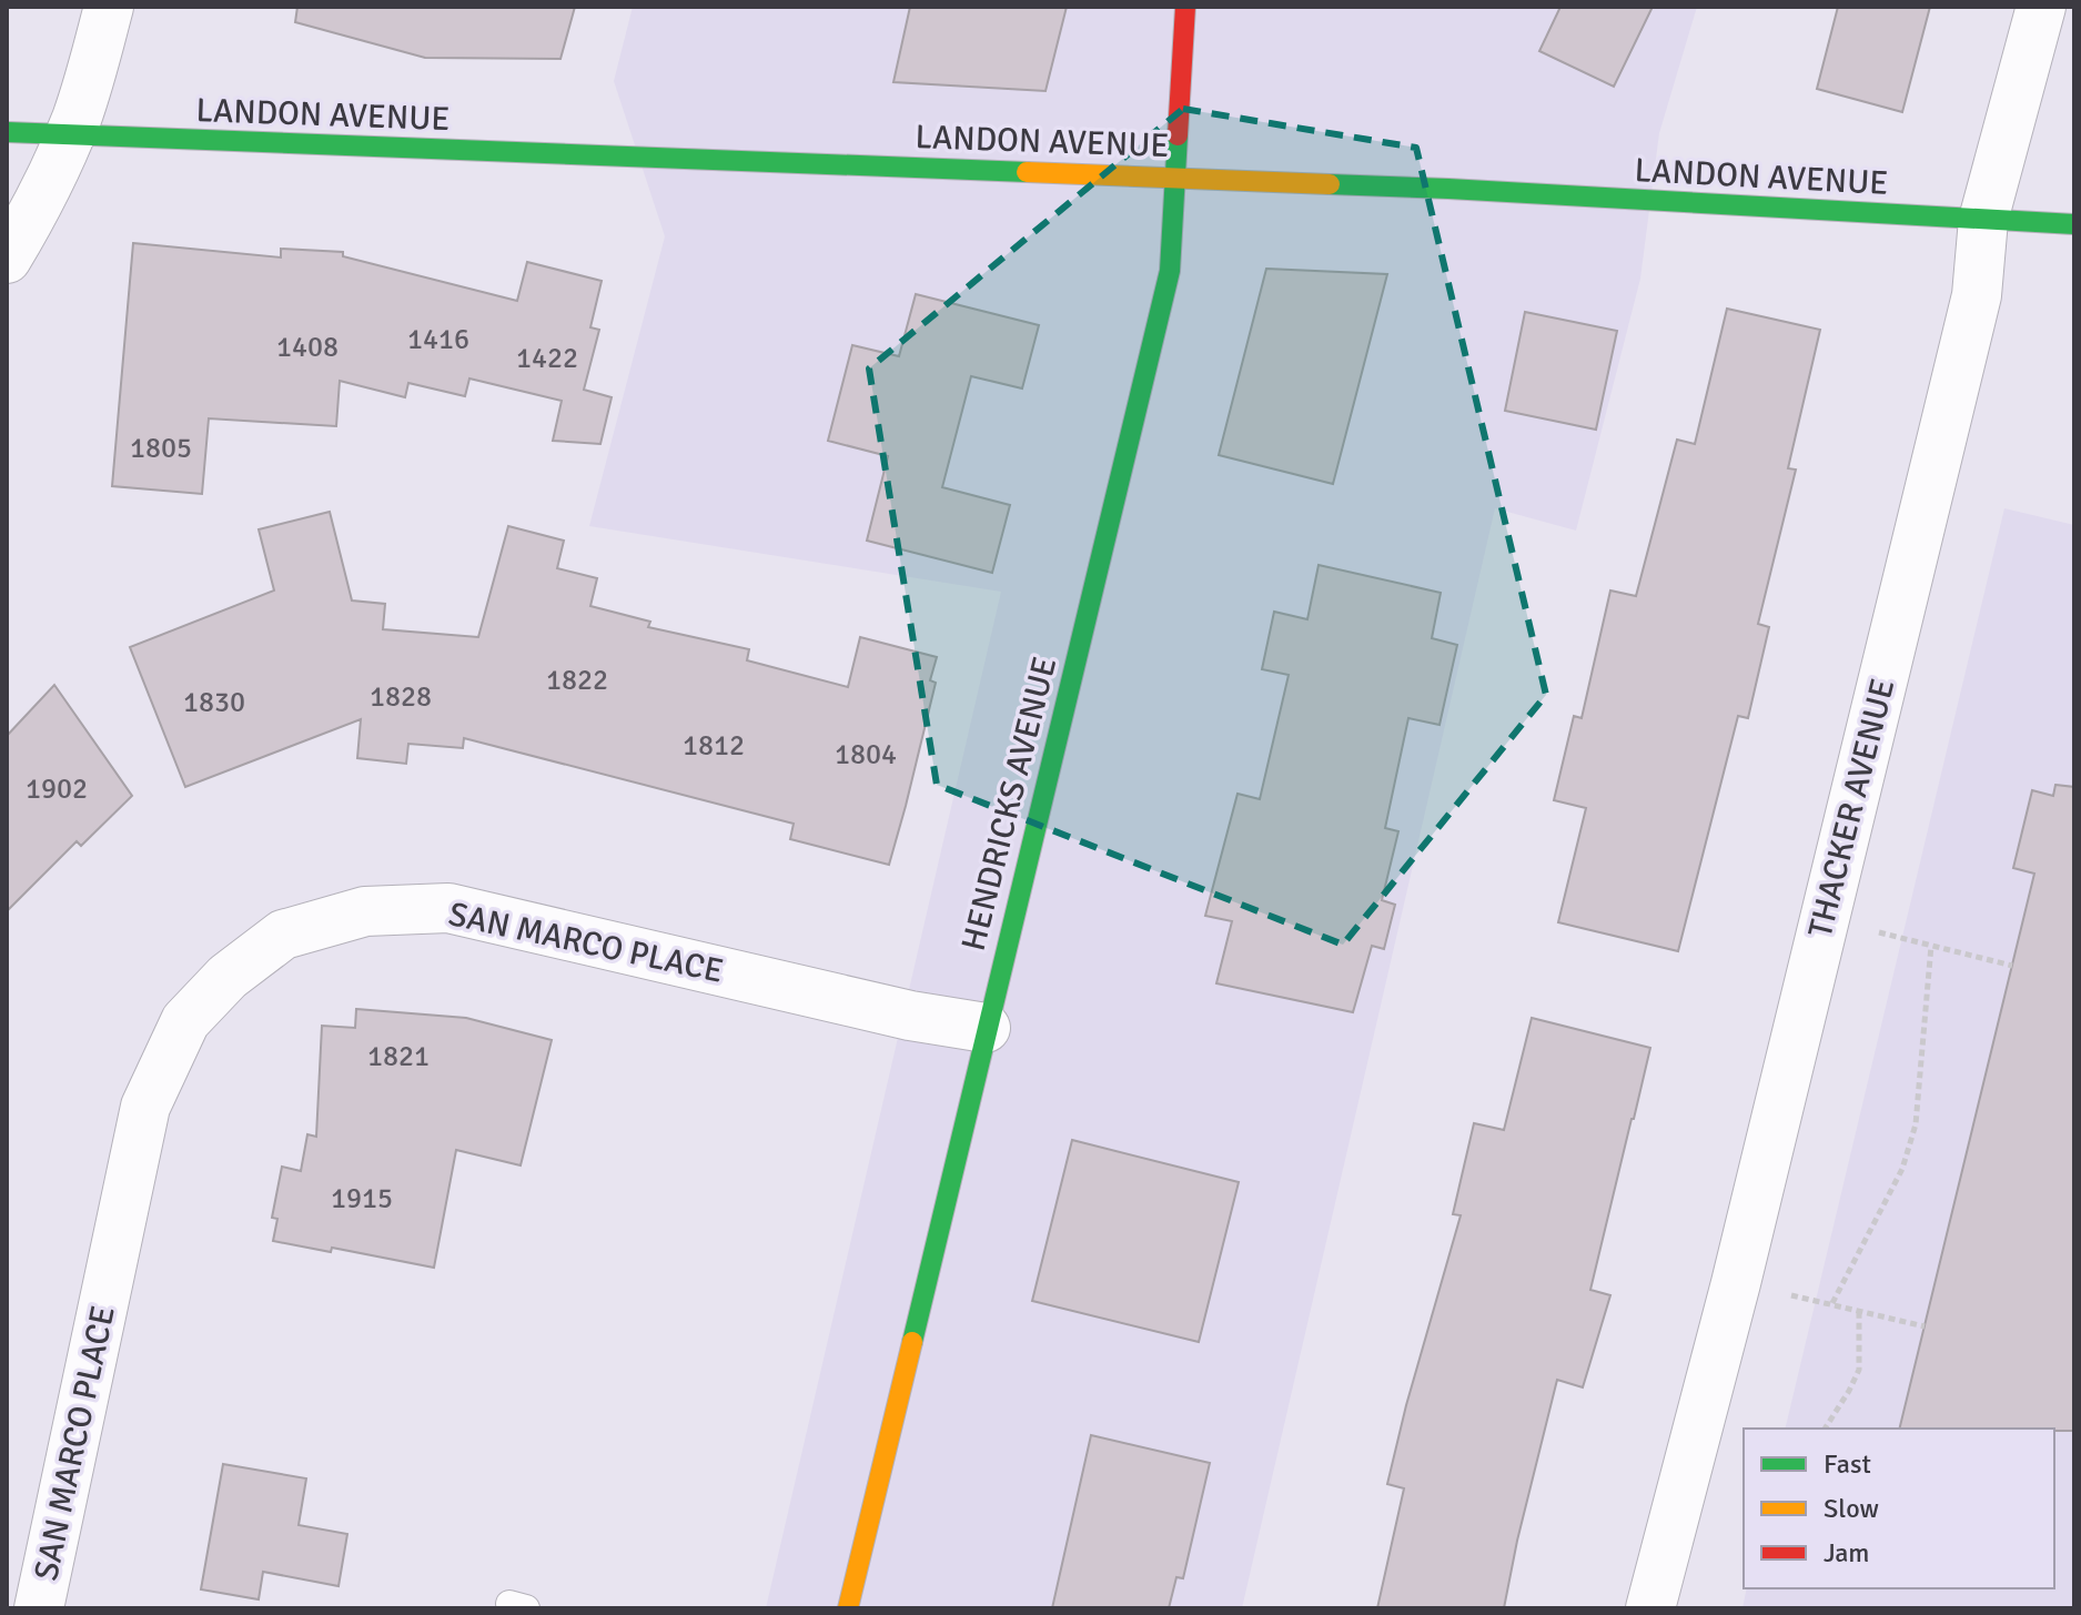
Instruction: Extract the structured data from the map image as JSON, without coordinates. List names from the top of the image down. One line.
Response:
{"streets":{"street":["LANDON AVENUE","HENDRICKS AVENUE","THACKER AVENUE","SAN MARCO PLACE"]},"crossings":[["LANDON AVENUE","HENDRICKS AVENUE"],["LANDON AVENUE","THACKER AVENUE"],["HENDRICKS AVENUE","SAN MARCO PLACE"]],"house_numbers":["1416","1408","1422","1805","1822","1828","1830","1812","1804","1902","1821","1915"],"legend":["Fast","Slow","Jam"]}
